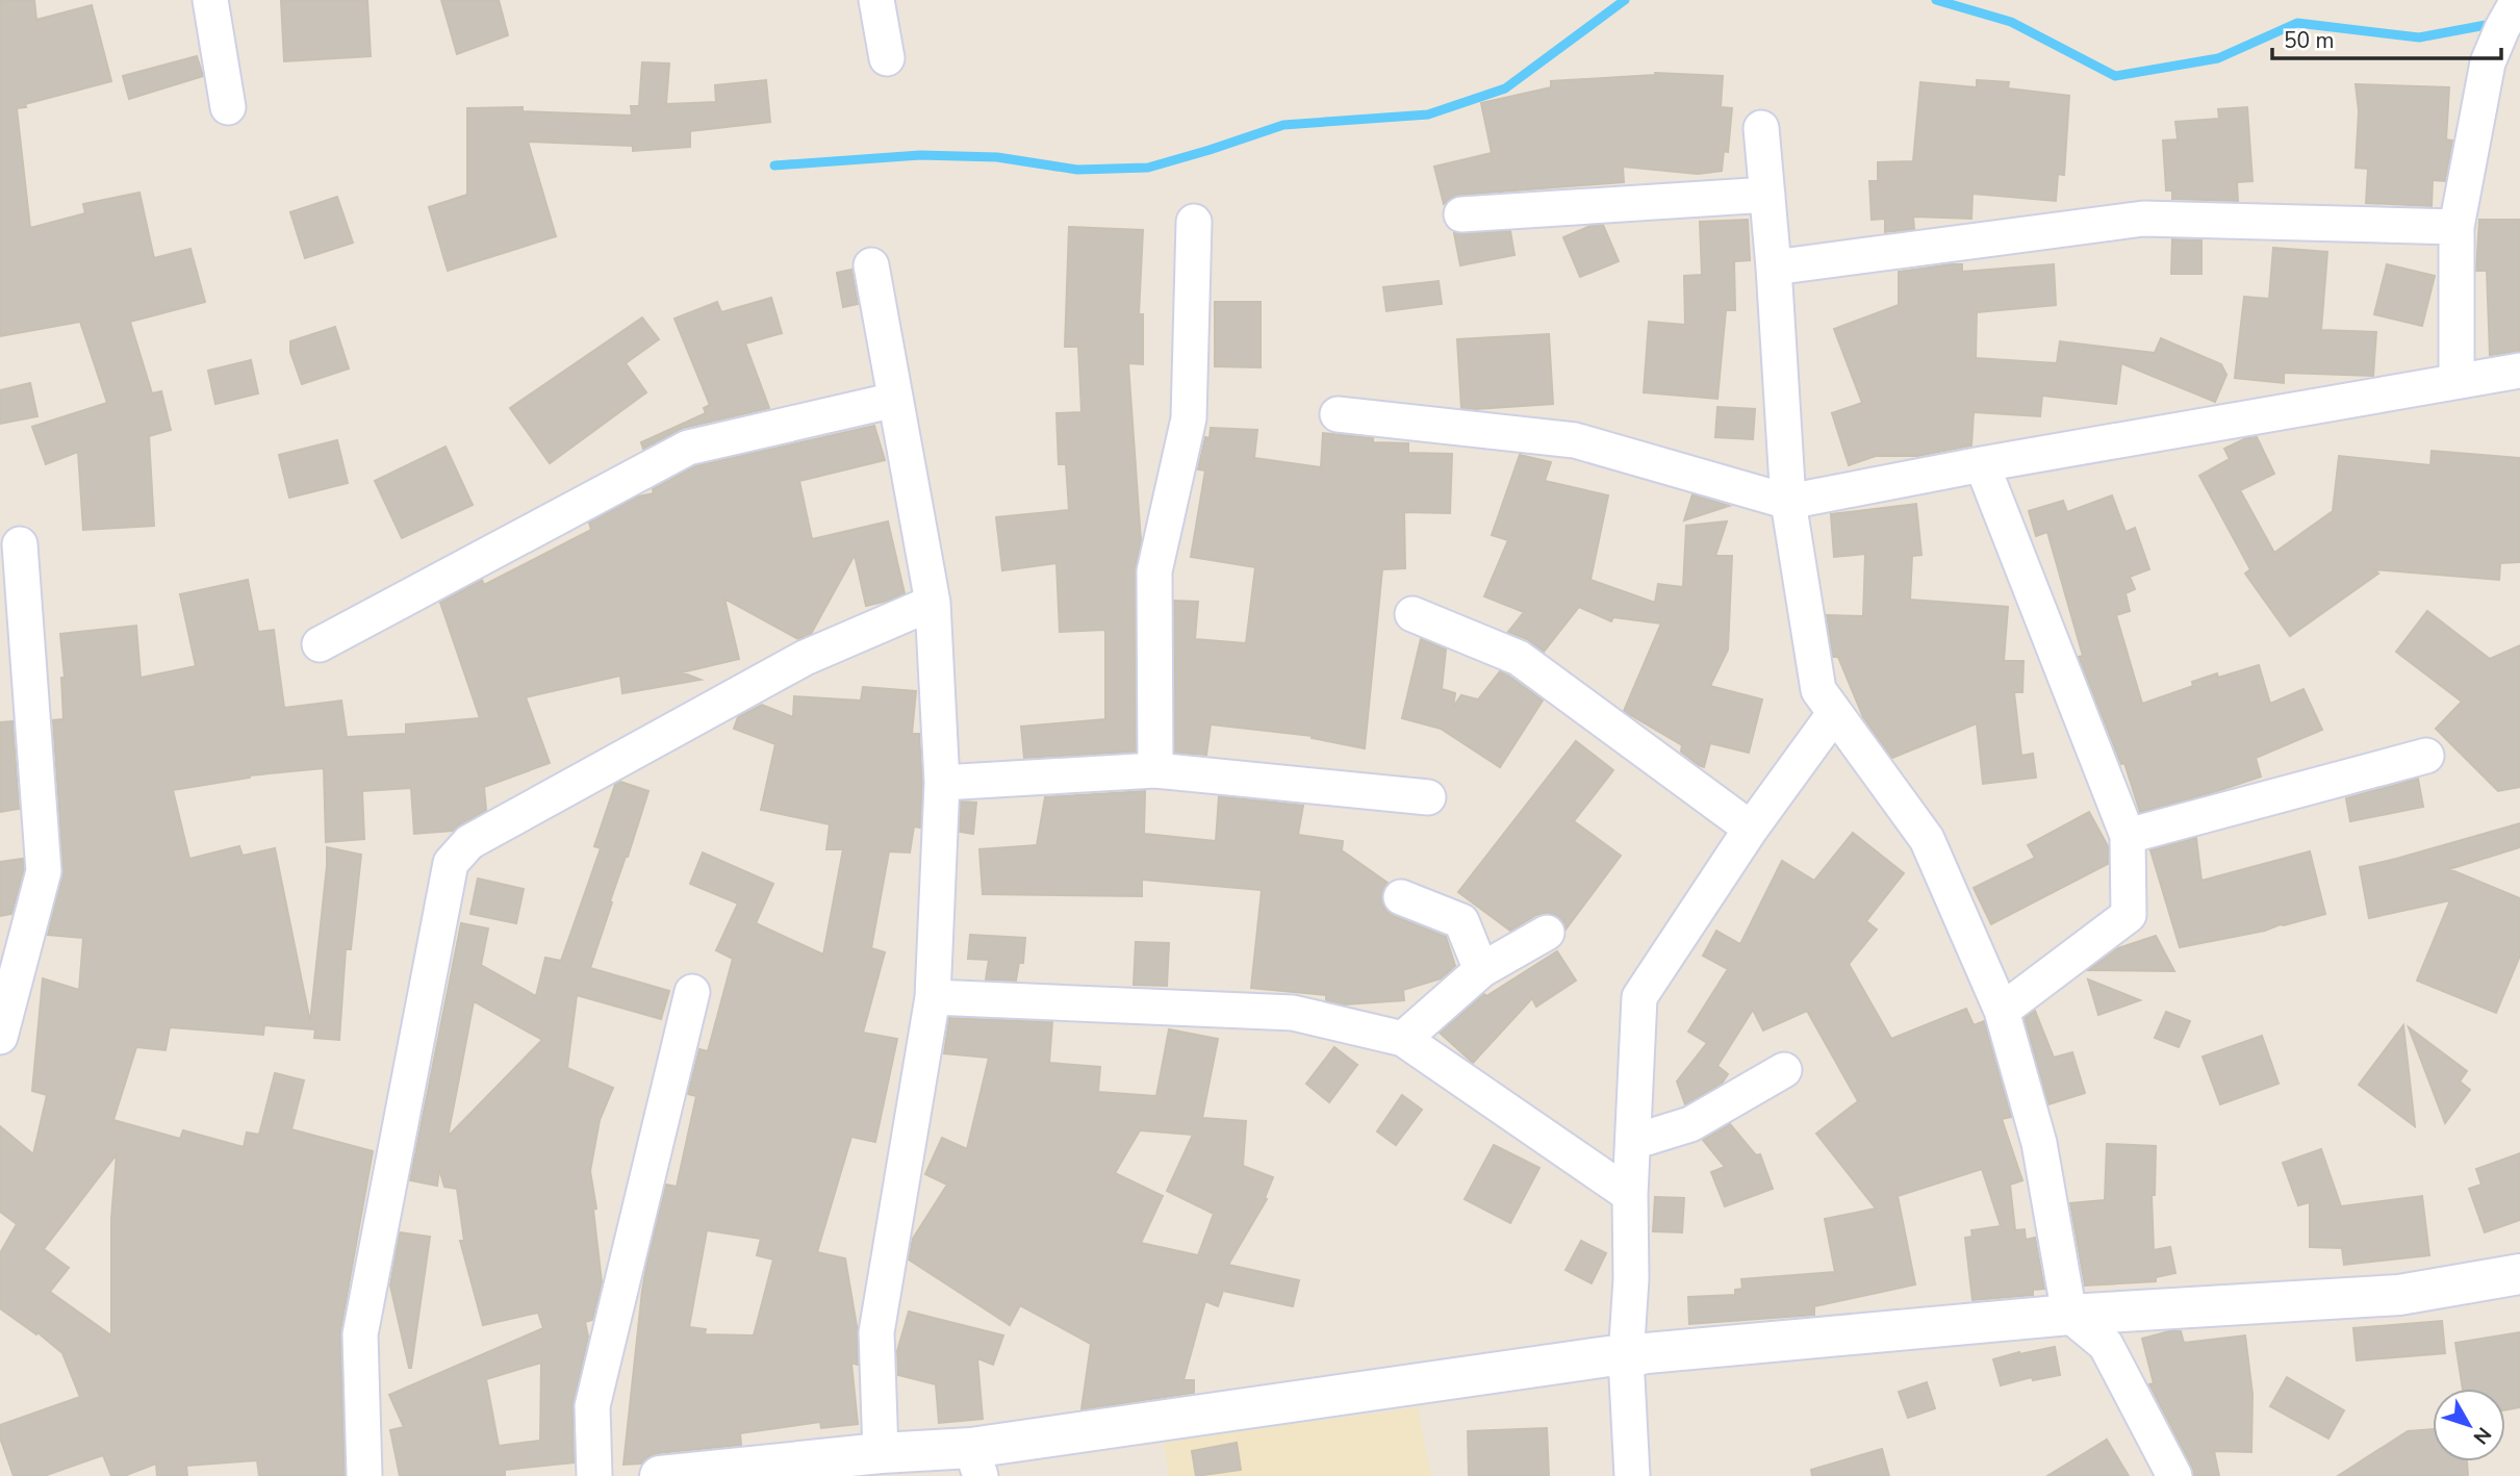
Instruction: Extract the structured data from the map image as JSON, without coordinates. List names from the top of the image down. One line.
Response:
{"scale_bar":"50 m","north":"bottom right"}
